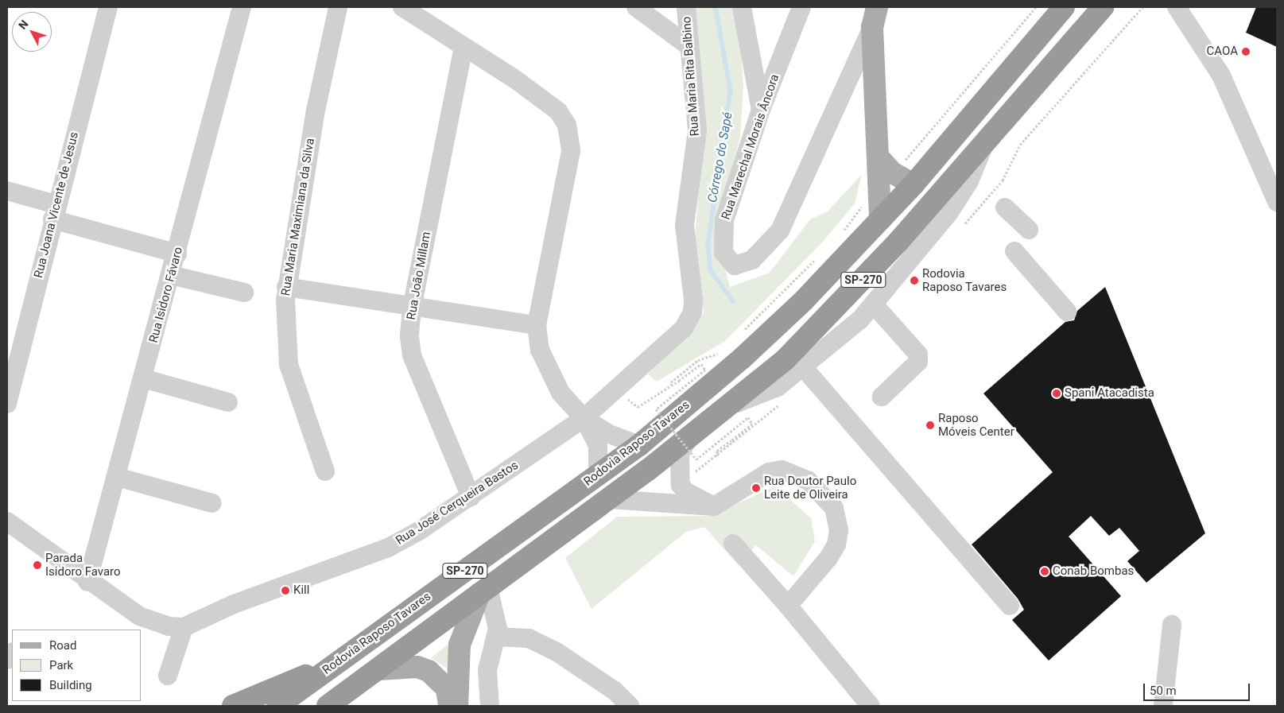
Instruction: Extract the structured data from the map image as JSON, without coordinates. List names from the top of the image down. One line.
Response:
{"streets":{"highway":["SP-270","Rodovia Raposo Tavares"],"street":["Rua Maria Rita Balbino","Rua Marechal Morais Âncora","Rua Joana Vicente de Jesus","Rua Maria Maximiana da Silva","Rua João Millam","Rua Isidoro Fávaro","Rua José Cerqueira Bastos"]},"crossings":[["Rua Maria Rita Balbino","Rua José Cerqueira Bastos"],["Rua João Millam","Rua José Cerqueira Bastos"]],"water":["Córrego do Sapé"],"places":["CAOA","Rodovia Raposo Tavares","Spani Atacadista","Raposo Móveis Center","Rua Doutor Paulo Leite de Oliveira","Parada Isidoro Favaro","Conab Bombas","Kill"],"legend":["Road","Park","Building"],"scale_bar":"50 m","north":"top left"}
